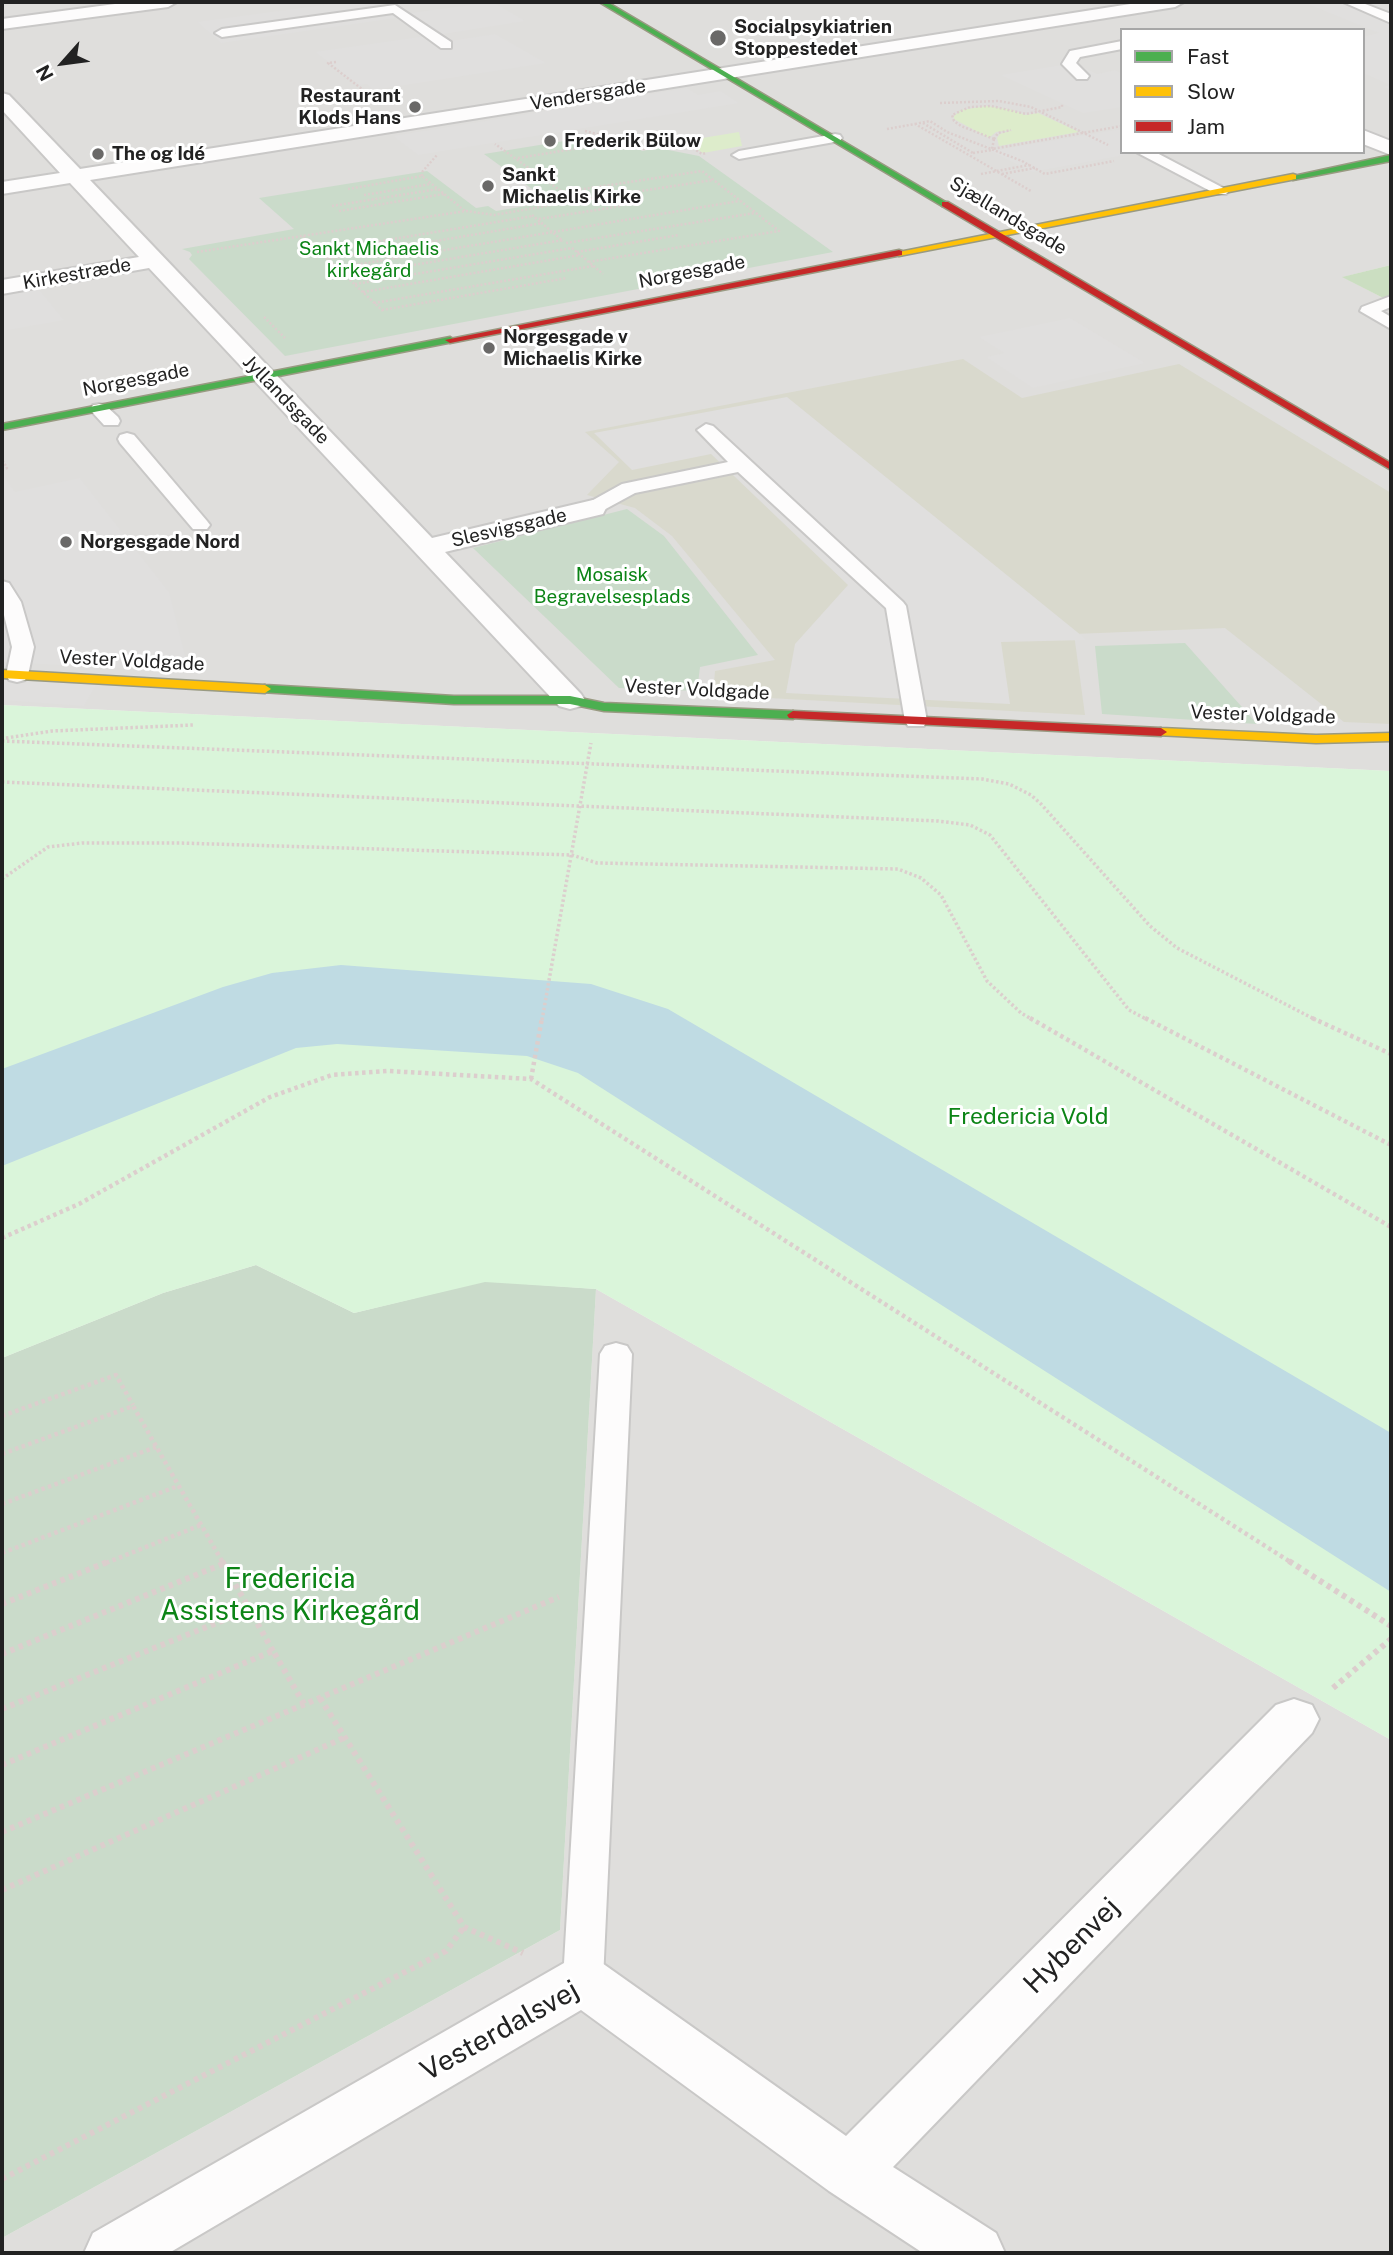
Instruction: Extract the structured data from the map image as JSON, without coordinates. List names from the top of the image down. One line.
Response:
{"streets":{"street":["Vendersgade","Sjællandsgade","Norgesgade","Kirkestræde","Jyllandsgade","Slesvigsgade","Vester Voldgade","Hybenvej","Vesterdalsvej"]},"crossings":[["Vendersgade","Sjællandsgade"],["Vendersgade","Jyllandsgade"],["Sjællandsgade","Norgesgade"],["Norgesgade","Jyllandsgade"],["Kirkestræde","Jyllandsgade"],["Jyllandsgade","Slesvigsgade"],["Jyllandsgade","Vester Voldgade"],["Hybenvej","Vesterdalsvej"]],"parks":["Sankt Michaelis kirkegård","Mosaisk Begravelsesplads","Fredericia Vold","Fredericia Assistens Kirkegård"],"places":["Socialpsykiatrien Stoppestedet","Restaurant Klods Hans","Frederik Bülow","The og Idé","Sankt Michaelis Kirke","Norgesgade v Michaelis Kirke","Norgesgade Nord"],"legend":["Fast","Slow","Jam"],"north":"bottom left"}
